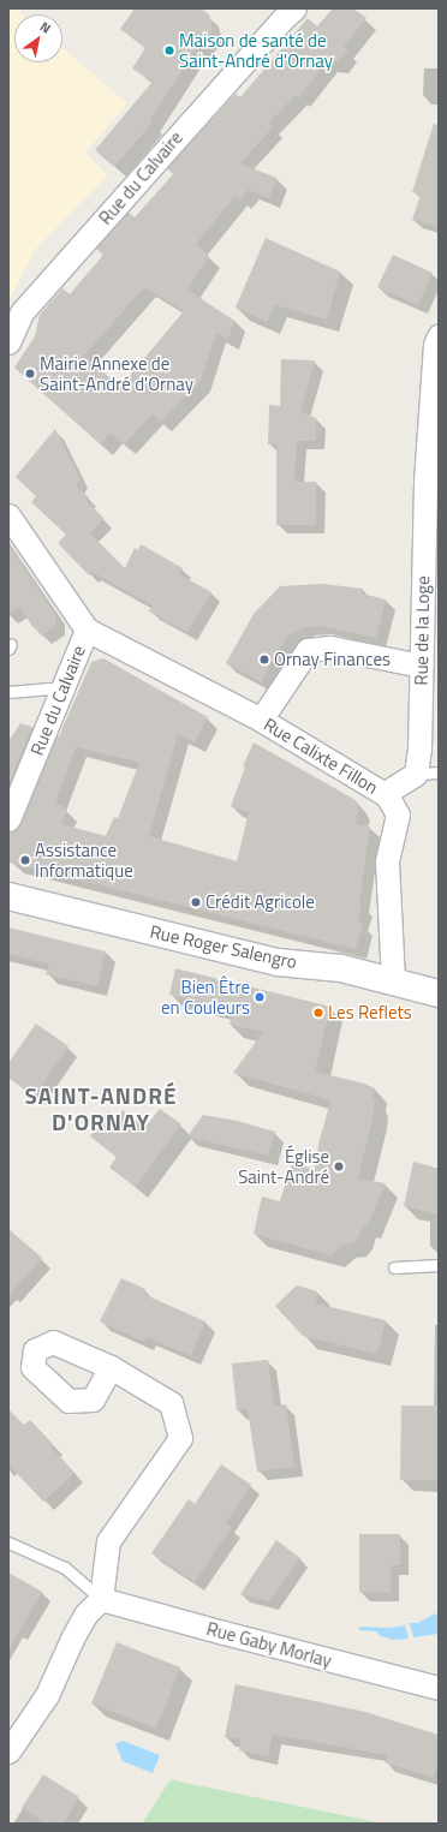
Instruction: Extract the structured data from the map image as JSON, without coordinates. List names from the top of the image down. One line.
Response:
{"streets":{"main road":["Rue Roger Salengro"],"street":["Rue du Calvaire","Rue de la Loge","Rue Calixte Fillon","Rue Gaby Morlay"]},"crossings":[["Rue du Calvaire","Rue Calixte Fillon"],["Rue Calixte Fillon","Rue Roger Salengro"]],"districts":["SAINT-ANDRÉ D'ORNAY"],"places":["Maison de santé de Saint-André d'Ornay","Mairie Annexe de Saint-André d'Ornay","Ornay Finances","Assistance Informatique","Crédit Agricole","Bien Être en Couleurs","Les Reflets","Église Saint-André"],"north":"top right"}
